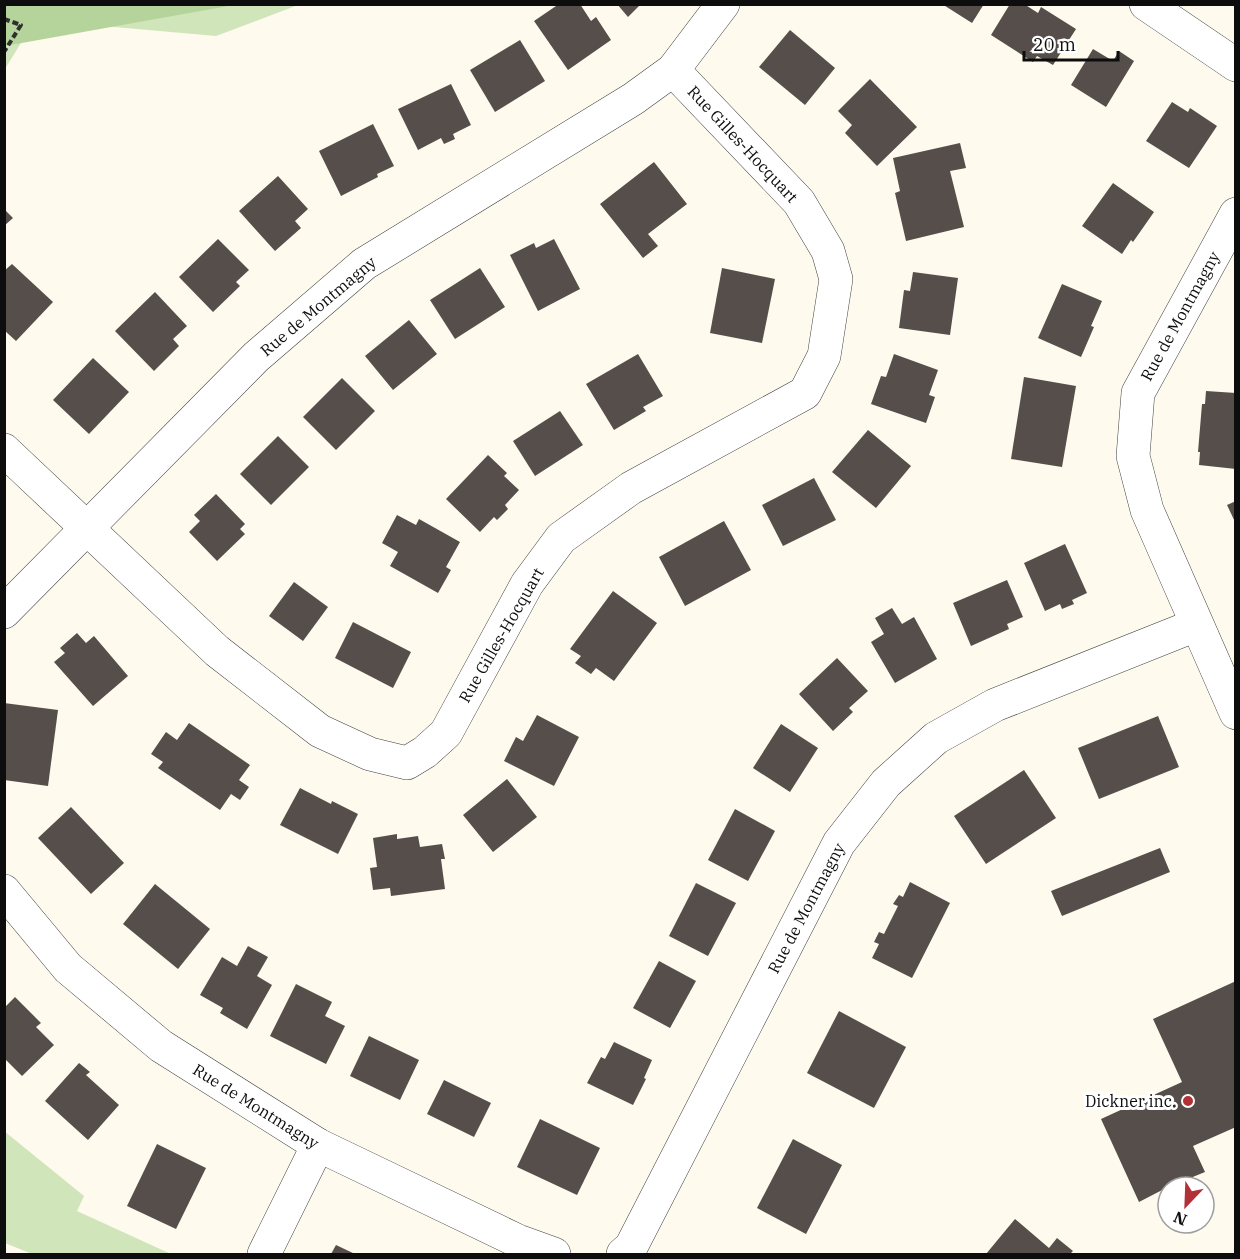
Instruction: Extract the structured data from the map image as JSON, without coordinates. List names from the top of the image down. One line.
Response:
{"streets":{"street":["Rue Gilles-Hocquart","Rue de Montmagny"]},"crossings":[["Rue Gilles-Hocquart","Rue de Montmagny"]],"places":["Dickner inc."],"scale_bar":"20 m","north":"bottom left"}
